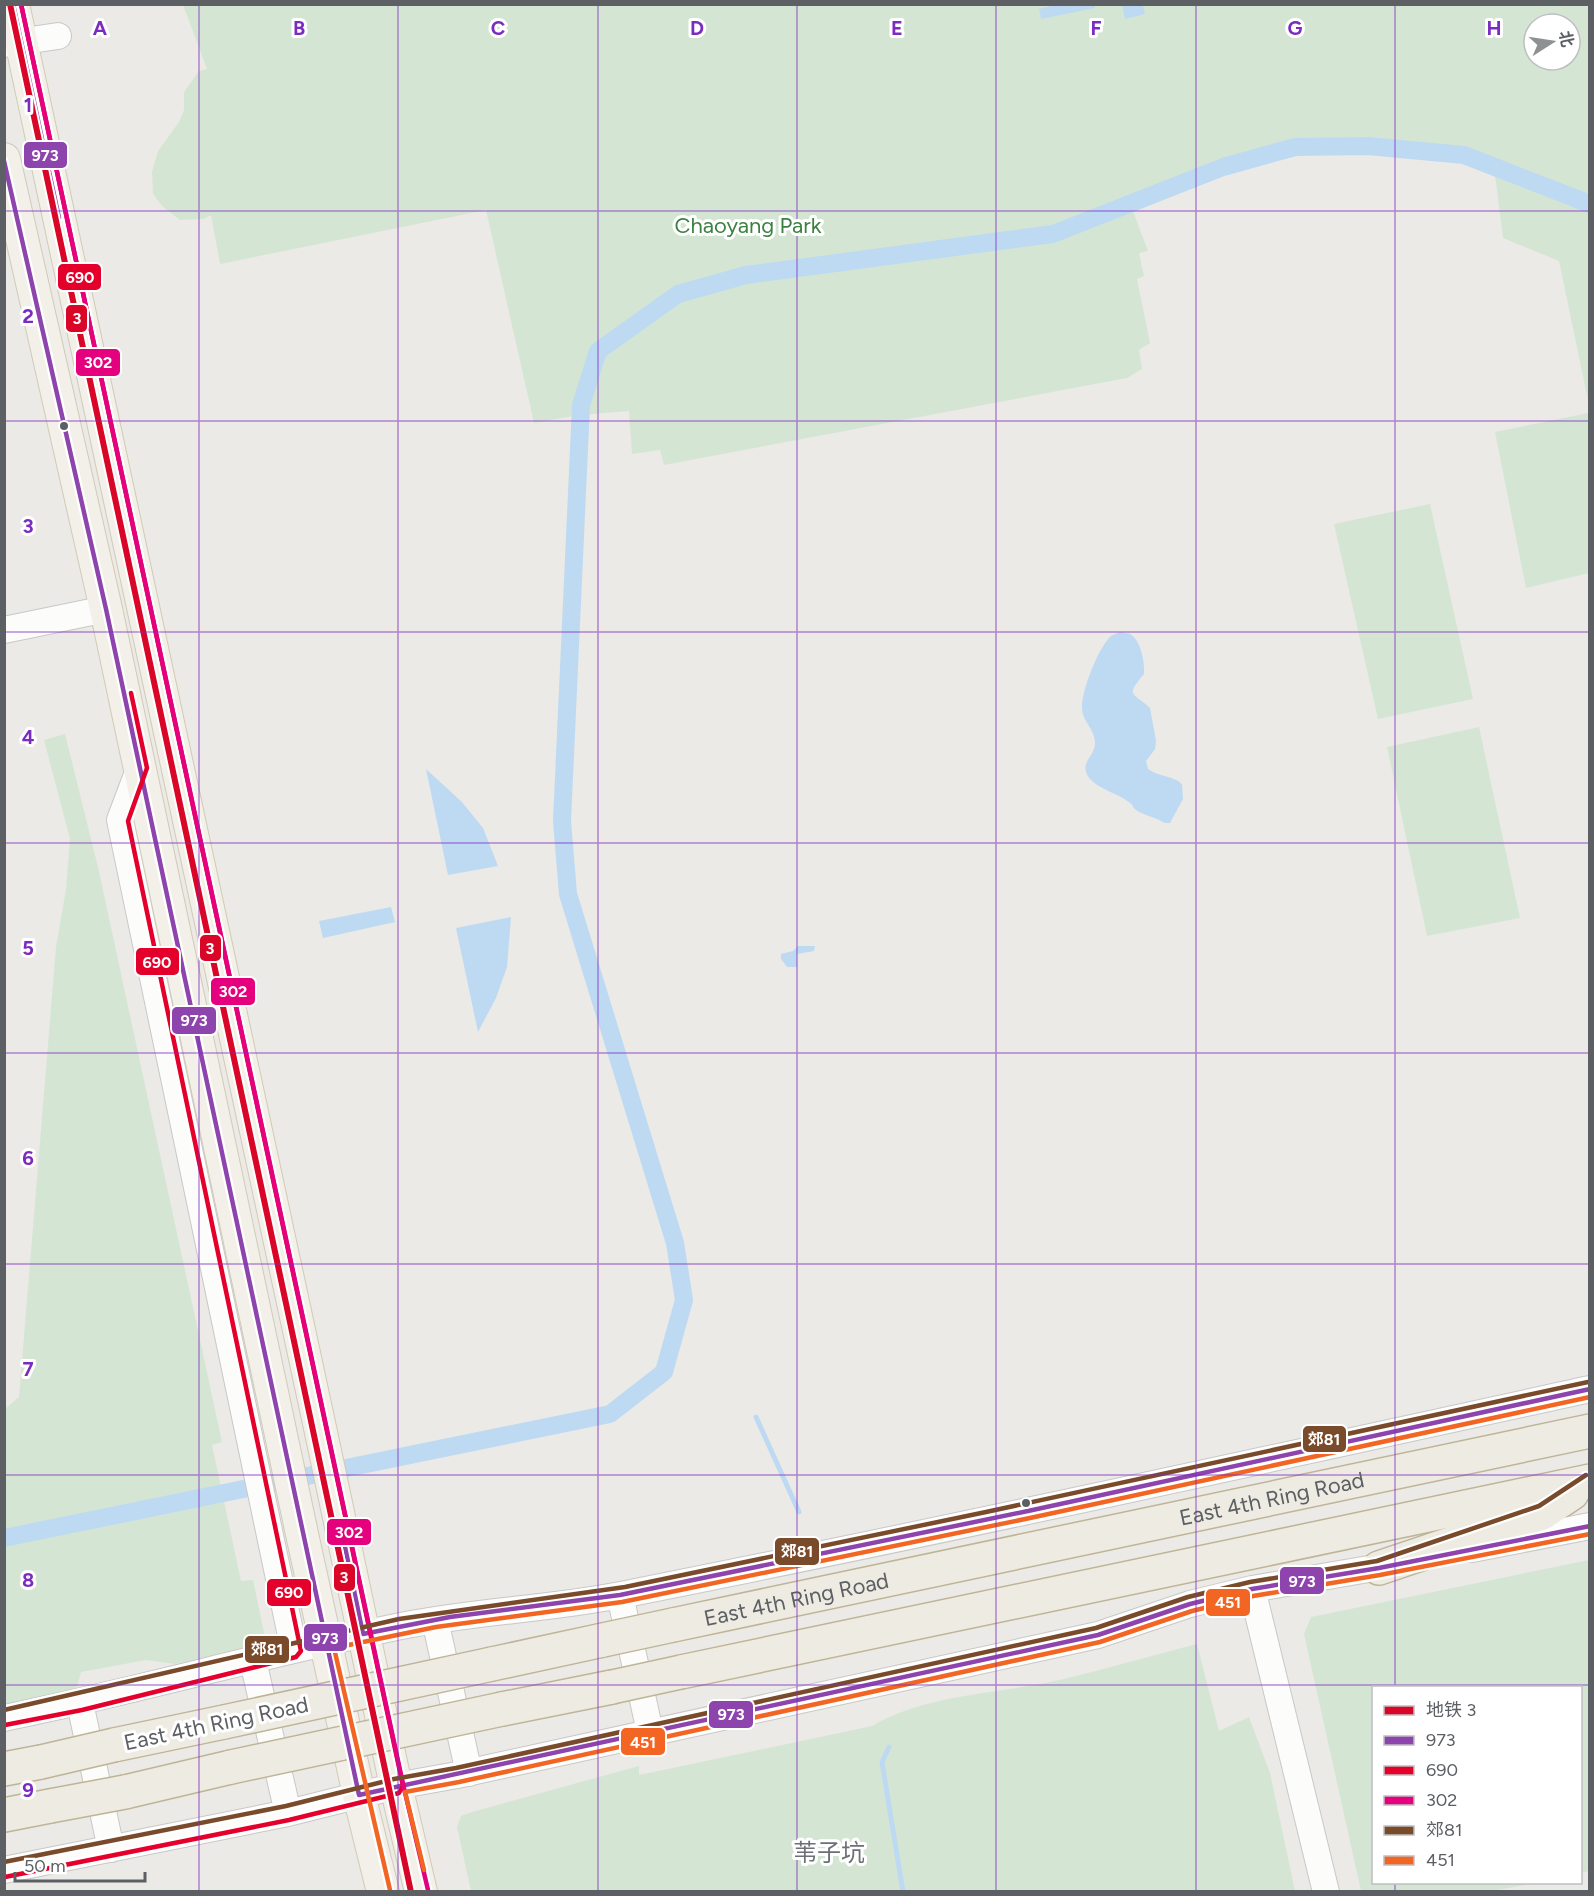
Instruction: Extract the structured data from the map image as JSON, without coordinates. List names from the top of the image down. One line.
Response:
{"streets":{"highway":["East 4th Ring Road"]},"districts":["苇子坑"],"parks":["Chaoyang Park"],"lines":["metro line 3","transit line 973","transit line 690","transit line 302","transit line 郊81","transit line 451"],"legend":["地铁 3","973","690","302","郊81","451"],"scale_bar":"50 m","north":"right","grid":{"columns":["A","B","C","D","E","F","G","H"],"rows":["1","2","3","4","5","6","7","8","9"]}}
